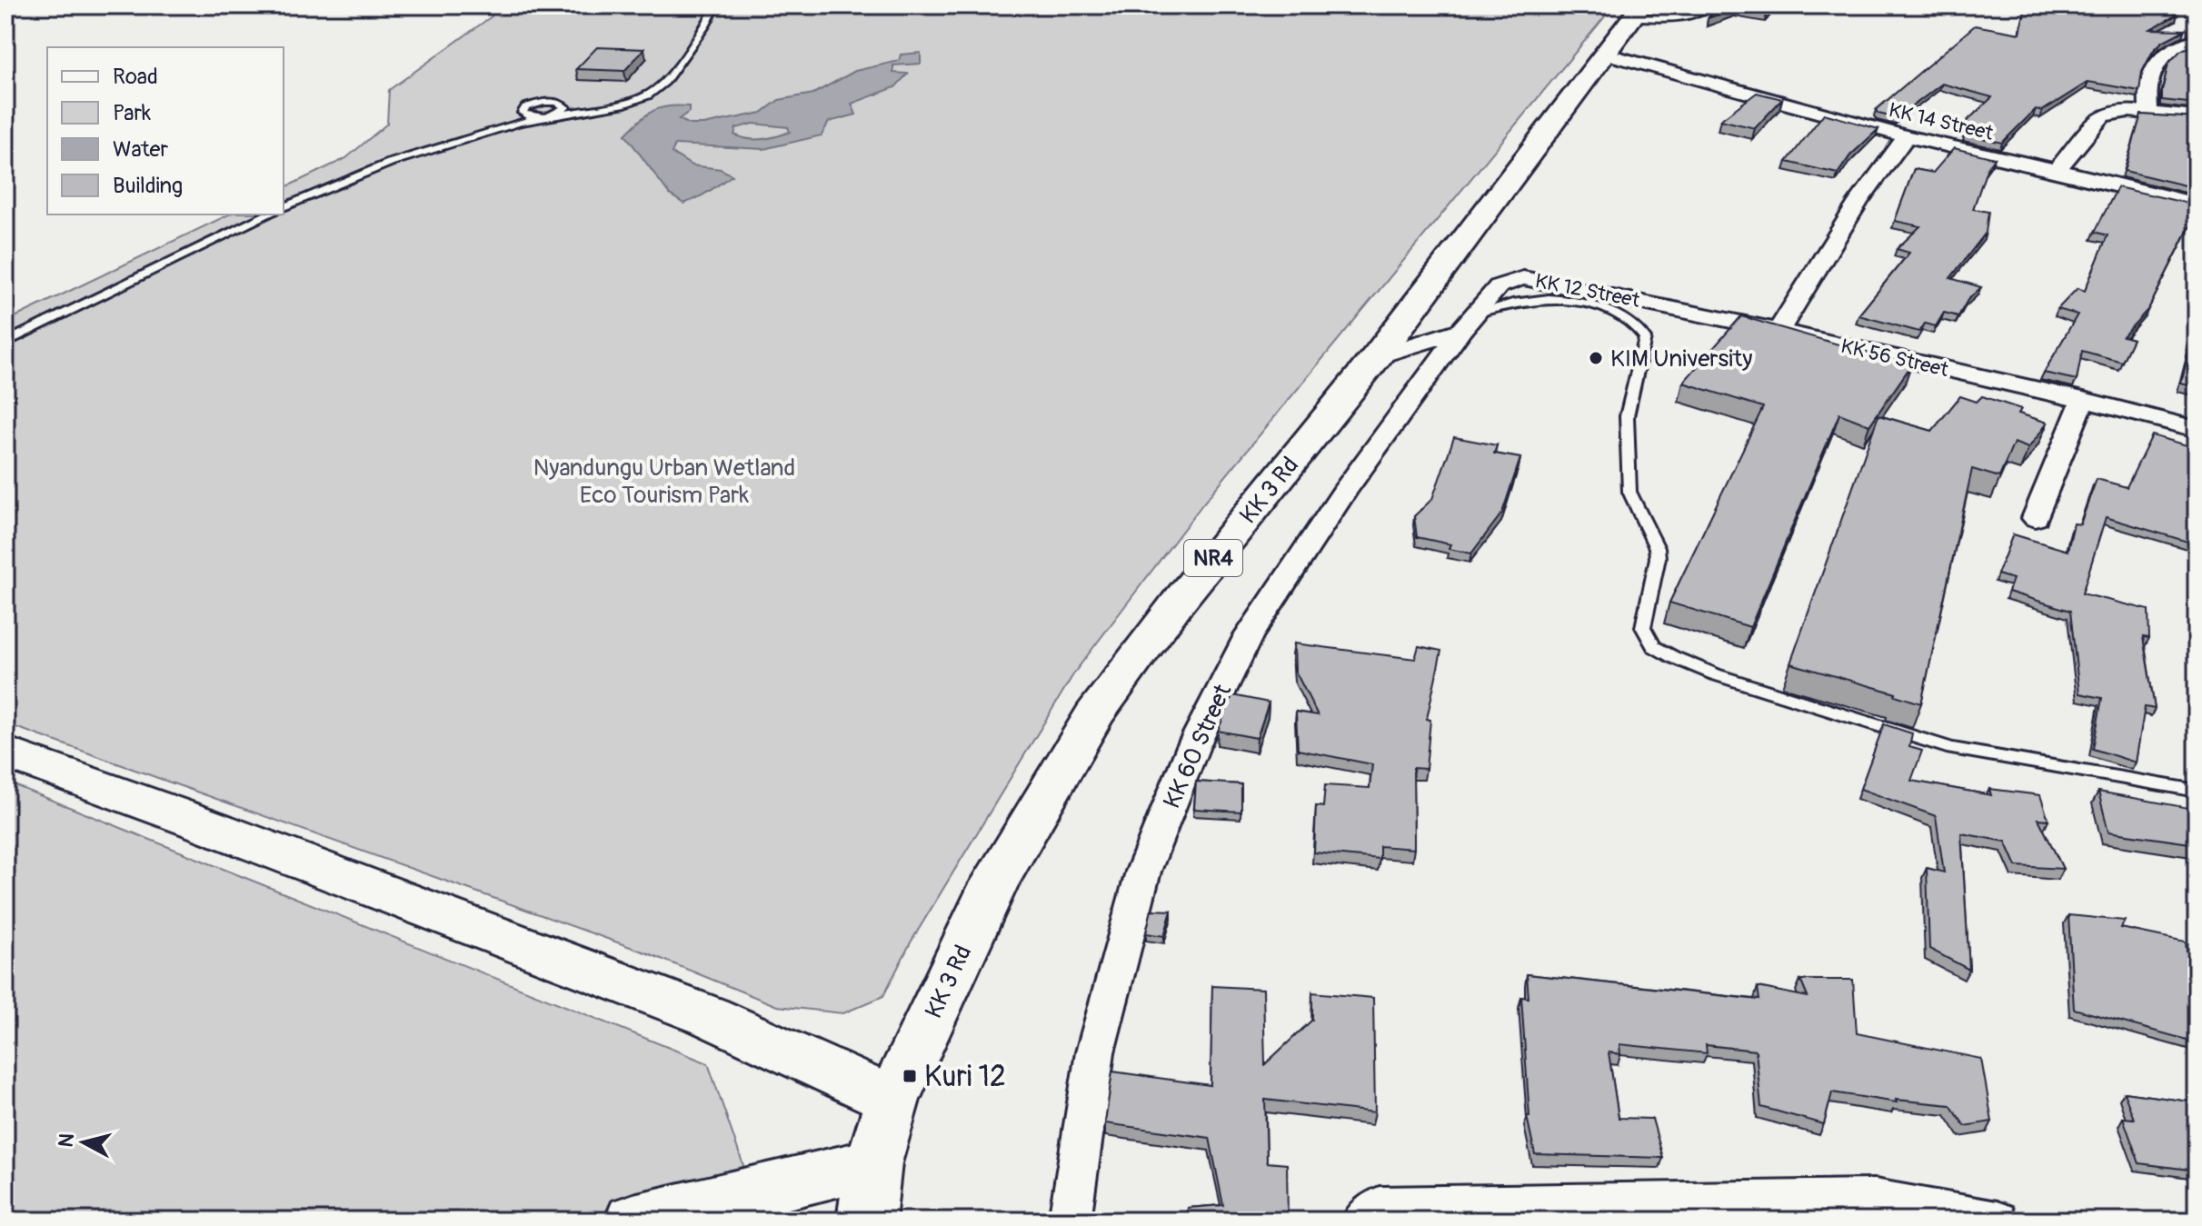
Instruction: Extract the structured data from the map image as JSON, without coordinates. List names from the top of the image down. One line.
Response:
{"streets":{"main road":["KK 3 Rd","NR4"],"street":["KK 14 Street","KK 12 Street","KK 56 Street","KK 60 Street"]},"crossings":[["KK 14 Street","KK 3 Rd"],["KK 12 Street","KK 56 Street"],["KK 12 Street","KK 60 Street"],["KK 3 Rd","NR4"]],"parks":["Nyandungu Urban Wetland Eco Tourism Park"],"places":{"other":["KIM University"],"transit":["Kuri 12"]},"legend":["Road","Park","Water","Building"],"north":"left"}
